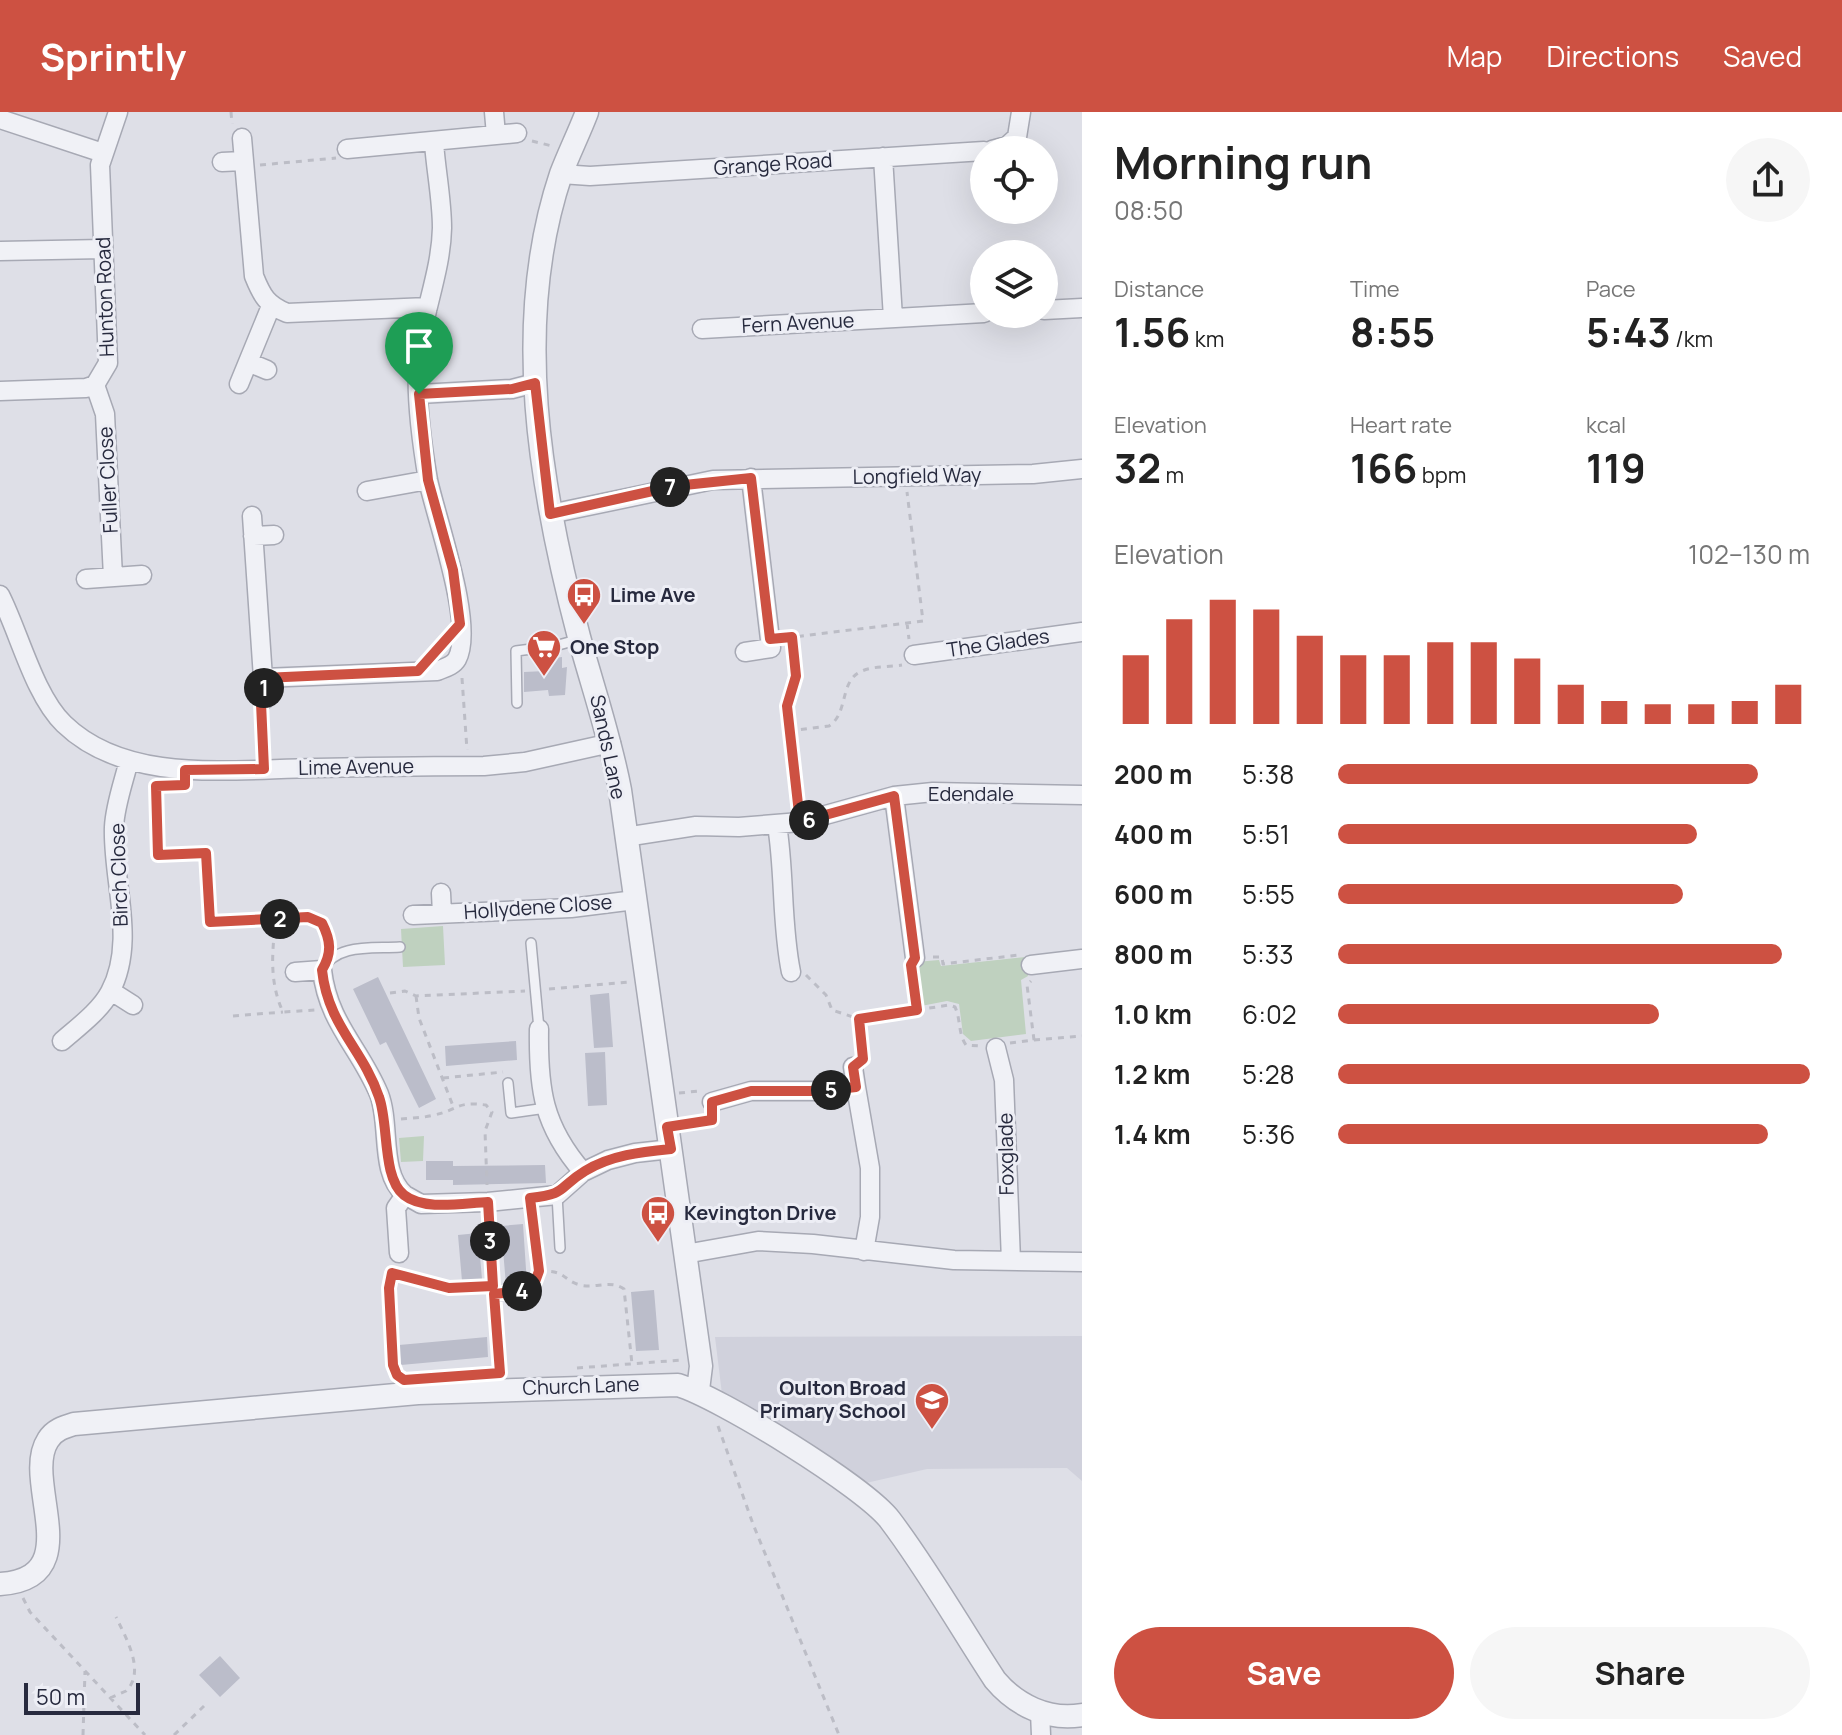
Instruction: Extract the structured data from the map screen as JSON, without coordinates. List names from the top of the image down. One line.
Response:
{"streets":{"street":["Grange Road","Hunton Road","Fern Avenue","Longfield Way","Fuller Close","The Glades","Sands Lane","Lime Avenue","Edendale","Birch Close","Hollydene Close","Foxglade","Church Lane"]},"crossings":[["Grange Road","Sands Lane"],["Hunton Road","Fuller Close"],["Longfield Way","Sands Lane"],["Sands Lane","Lime Avenue"],["Sands Lane","Edendale"],["Sands Lane","Hollydene Close"],["Sands Lane","Church Lane"],["Lime Avenue","Birch Close"]],"places":{"bus stop":["Lime Ave","Kevington Drive"],"supermarket":["One Stop"],"school or university":["Oulton Broad Primary School"]},"scale_bar":"50 m","page":{"header":"Sprintly","nav":["Map","Directions","Saved"],"heading":["Morning run","08:50"],"stats":[["Distance","1.56 km"],["Time","8:55"],["Pace","5:43 /km"],["Elevation","32 m"],["Heart rate","166 bpm"],["kcal","119"]],"pins":["7","1","6","2","5","3","4"],"chart":["Elevation","102–130 m"],"list":[{"name":"200 m","note":"5:38"},{"name":"400 m","note":"5:51"},{"name":"600 m","note":"5:55"},{"name":"800 m","note":"5:33"},{"name":"1.0 km","note":"6:02"},{"name":"1.2 km","note":"5:28"},{"name":"1.4 km","note":"5:36"}],"buttons":["Save","Share"],"scale":"50 m"}}
